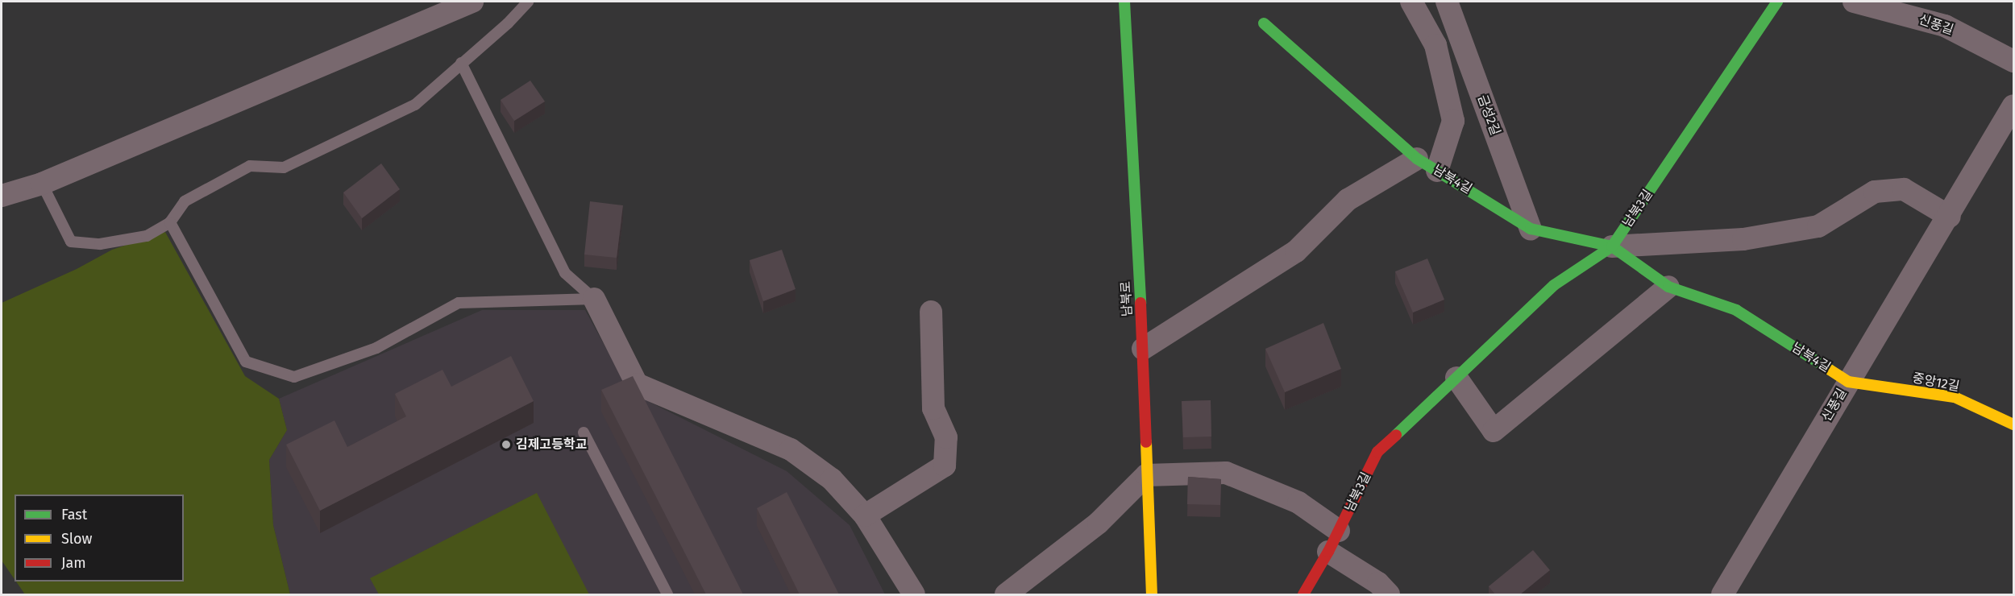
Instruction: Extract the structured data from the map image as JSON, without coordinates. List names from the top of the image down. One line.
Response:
{"streets":{"street":["신풍길","금성2길","남북4길","남북3길","남북로","중앙12길"]},"crossings":[["신풍길","남북4길"],["신풍길","중앙12길"],["금성2길","남북4길"],["남북4길","남북3길"],["남북4길","중앙12길"]],"places":["김제고등학교"],"legend":["Fast","Slow","Jam"]}
